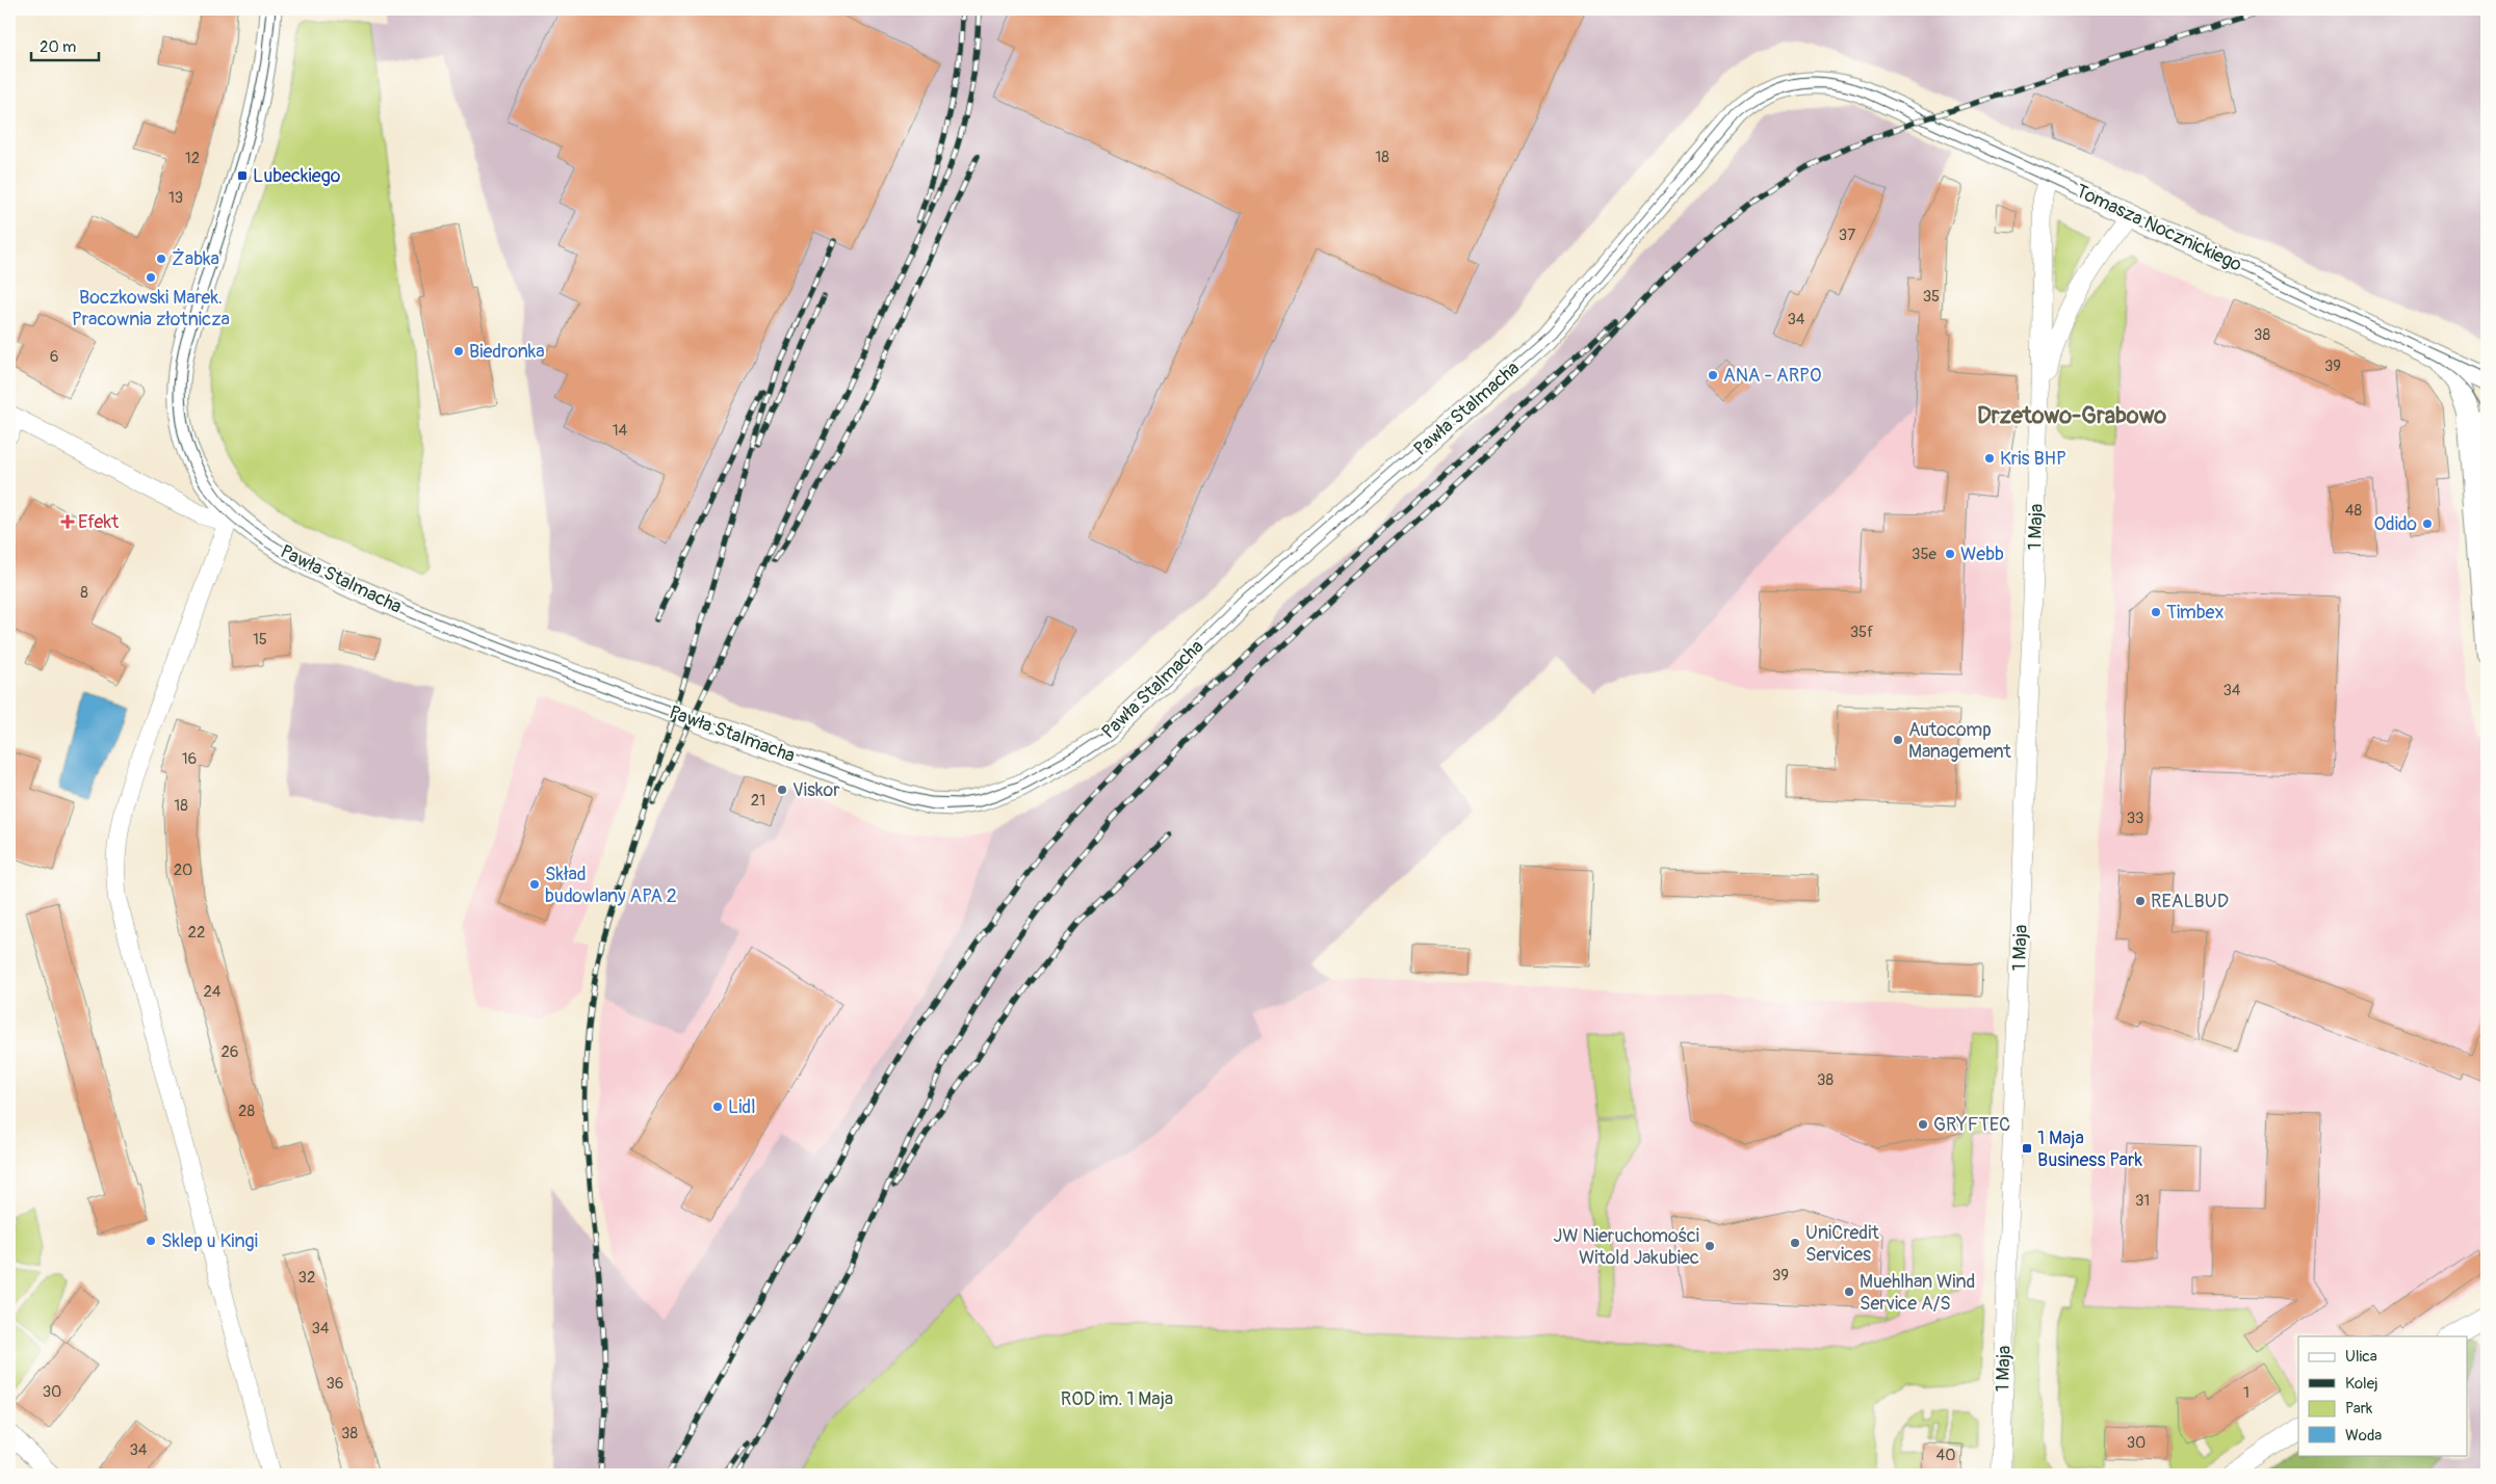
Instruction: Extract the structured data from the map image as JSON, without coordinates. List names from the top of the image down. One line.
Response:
{"streets":{"street":["Tomasza Nocznickiego","Pawła Stalmacha","1 Maja"]},"crossings":[["Tomasza Nocznickiego","Pawła Stalmacha"],["Tomasza Nocznickiego","1 Maja"]],"districts":["Drzetowo-Grabowo"],"parks":["ROD im. 1 Maja"],"places":{"transit":["Lubeckiego","1 Maja Business Park"],"other":["Żabka","Boczkowski Marek. Pracownia złotnicza","Biedronka","ANA - ARPO","Kris BHP","Odido","Webb","Timbex","Autocomp Management","Viskor","Skład budowlany APA 2","REALBUD","Lidl","GRYFTEC","Sklep u Kingi","UniCredit Services","JW Nieruchomości Witold Jakubiec","Muehlhan Wind Service A/S"],"health":["Efekt"]},"house_numbers":["18","12","13","37","35","34","38","6","39","14","48","35e","8","35f","15","34","16","21","18","33","20","22","24","26","38","28","31","39","32","34","36","30","1","38","30","34","40"],"legend":["Ulica","Kolej","Park","Woda"],"scale_bar":"20 m"}
